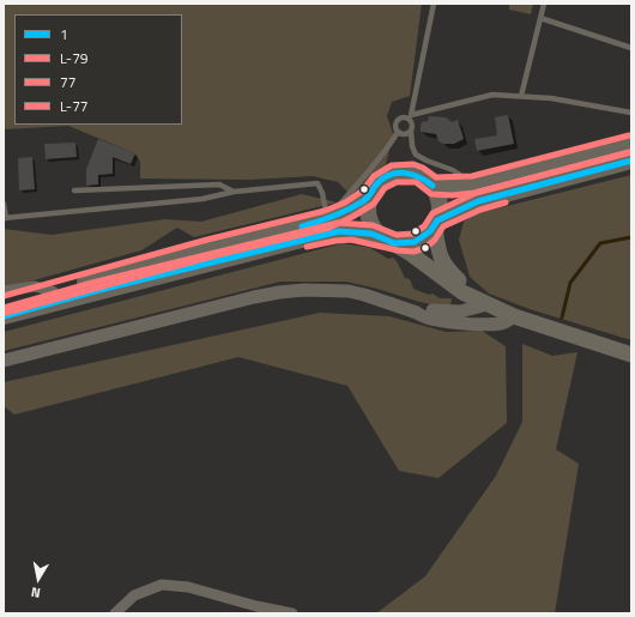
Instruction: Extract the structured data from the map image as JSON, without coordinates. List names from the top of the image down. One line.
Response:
{"lines":["transit line 77","transit line L-79","transit line L-77","transit line 1"],"legend":["1","L-79","77","L-77"],"north":"bottom"}
